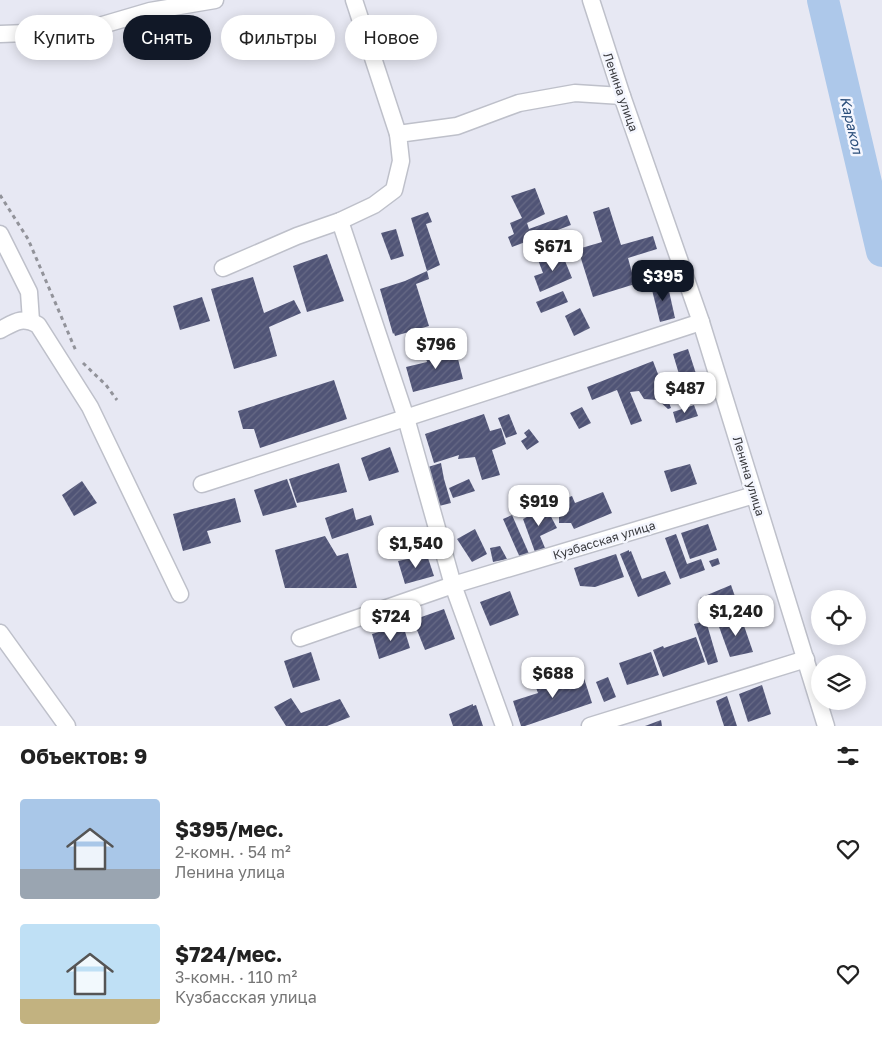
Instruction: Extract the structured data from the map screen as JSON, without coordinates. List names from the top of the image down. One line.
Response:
{"streets":{"street":["Ленина улица","Кузбасская улица"]},"crossings":[["Ленина улица","Кузбасская улица"]],"water":["Каракол"],"page":{"chip":["Купить","Снять","Фильтры","Новое"],"price":["$671","$395","$796","$487","$919","$1,540","$1,240","$724","$688"],"heading":"Объектов: 9","list":[{"name":"$395/мес.","note":"2-комн. · 54 m² · Ленина улица"},{"name":"$724/мес.","note":"3-комн. · 110 m² · Кузбасская улица"}]}}
